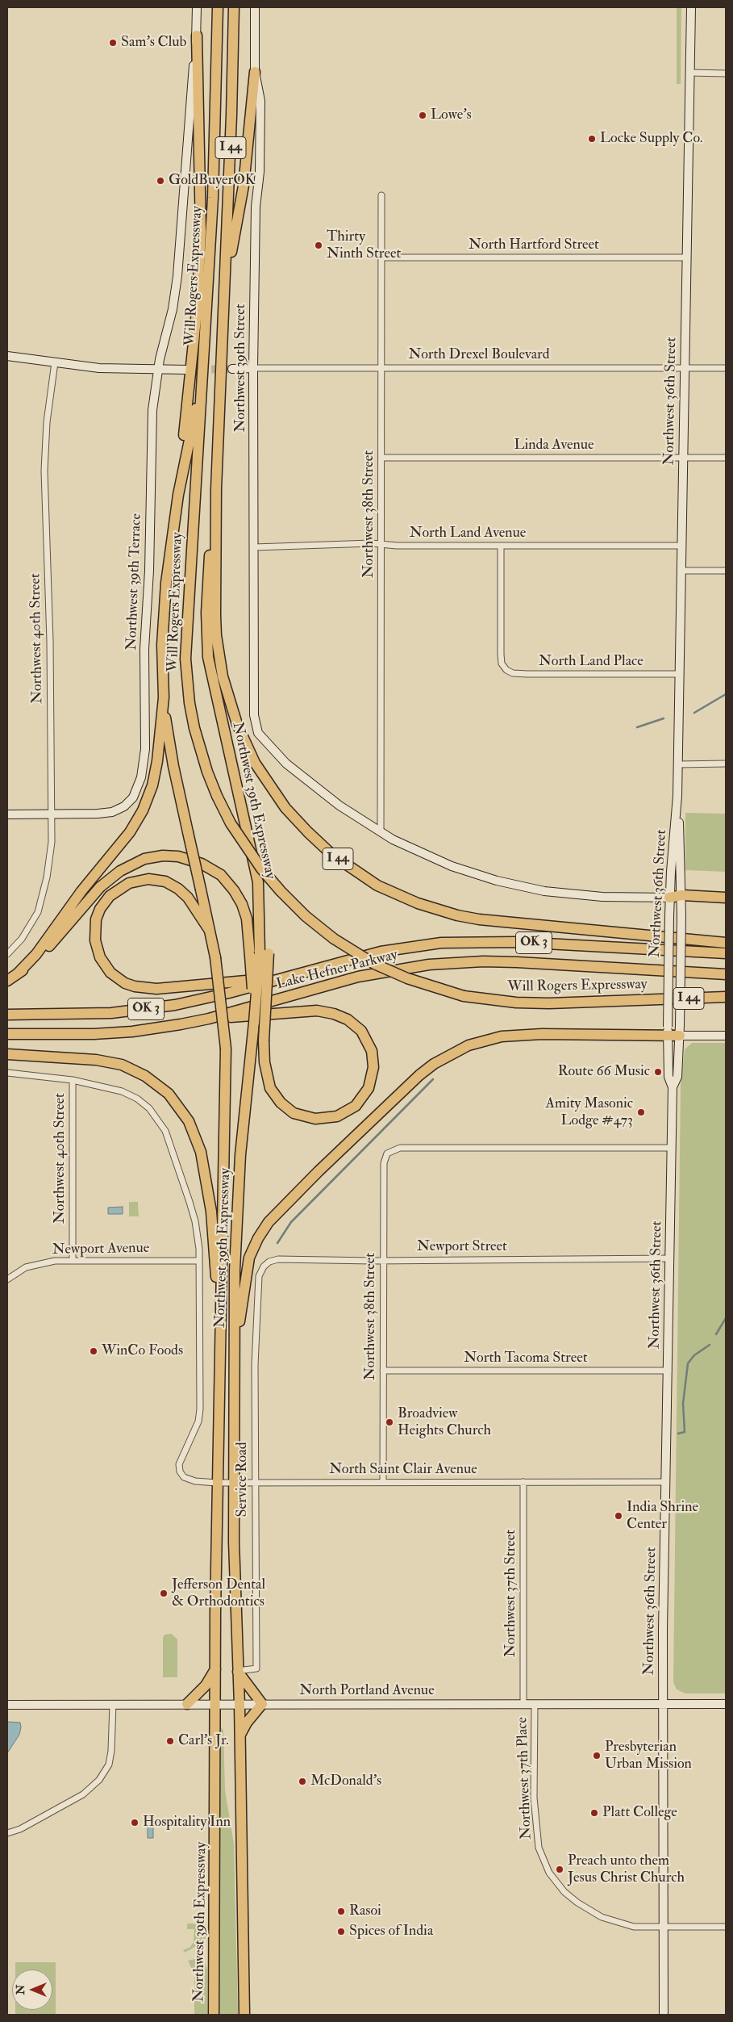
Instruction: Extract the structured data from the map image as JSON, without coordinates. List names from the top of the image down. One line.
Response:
{"streets":{"highway":["I 44","Will Rogers Expressway","Northwest 39th Expressway","OK 3","Lake Hefner Parkway"],"main road":["North Drexel Boulevard","Northwest 39th Street","Northwest 36th Street","Northwest 39th Terrace","North Portland Avenue"],"street":["North Hartford Street","Linda Avenue","Northwest 38th Street","North Land Avenue","Northwest 40th Street","North Land Place","Newport Street","Newport Avenue","North Tacoma Street","North Saint Clair Avenue","Service Road","Northwest 37th Street","Northwest 37th Place"]},"crossings":[["I 44","Northwest 39th Expressway"],["North Hartford Street","Northwest 36th Street"],["North Hartford Street","Northwest 38th Street"],["North Drexel Boulevard","Northwest 39th Street"],["North Drexel Boulevard","Northwest 36th Street"],["North Drexel Boulevard","Northwest 38th Street"],["Northwest 39th Street","Northwest 38th Street"],["Northwest 39th Street","North Land Avenue"],["Northwest 36th Street","Linda Avenue"],["Northwest 36th Street","Northwest 38th Street"],["Northwest 36th Street","North Land Avenue"],["Northwest 36th Street","North Land Place"],["Northwest 36th Street","Newport Street"],["Northwest 36th Street","North Tacoma Street"],["Northwest 36th Street","North Saint Clair Avenue"],["Northwest 36th Street","North Portland Avenue"],["Northwest 36th Street","Northwest 37th Place"],["Linda Avenue","Northwest 38th Street"],["Northwest 38th Street","North Land Avenue"],["Northwest 38th Street","Newport Street"],["Northwest 38th Street","North Tacoma Street"],["Northwest 38th Street","North Saint Clair Avenue"],["North Land Avenue","North Land Place"],["Northwest 39th Terrace","Northwest 40th Street"],["Northwest 40th Street","Newport Avenue"],["Northwest 39th Expressway","North Saint Clair Avenue"],["Northwest 39th Expressway","Service Road"],["Northwest 39th Expressway","North Portland Avenue"],["Newport Street","Service Road"],["Newport Avenue","North Saint Clair Avenue"],["North Saint Clair Avenue","Service Road"],["North Saint Clair Avenue","Northwest 37th Street"],["Northwest 37th Street","North Portland Avenue"],["North Portland Avenue","Northwest 37th Place"]],"places":["Sam's Club","Lowe's","Locke Supply Co.","GoldBuyerOK","Thirty Ninth Street","Route 66 Music","Amity Masonic Lodge #473","WinCo Foods","Broadview Heights Church","India Shrine Center","Jefferson Dental & Orthodontics","Carl's Jr.","Presbyterian Urban Mission","McDonald's","Platt College","Hospitality Inn","Preach unto them Jesus Christ Church","Rasoi","Spices of India"],"north":"left"}
